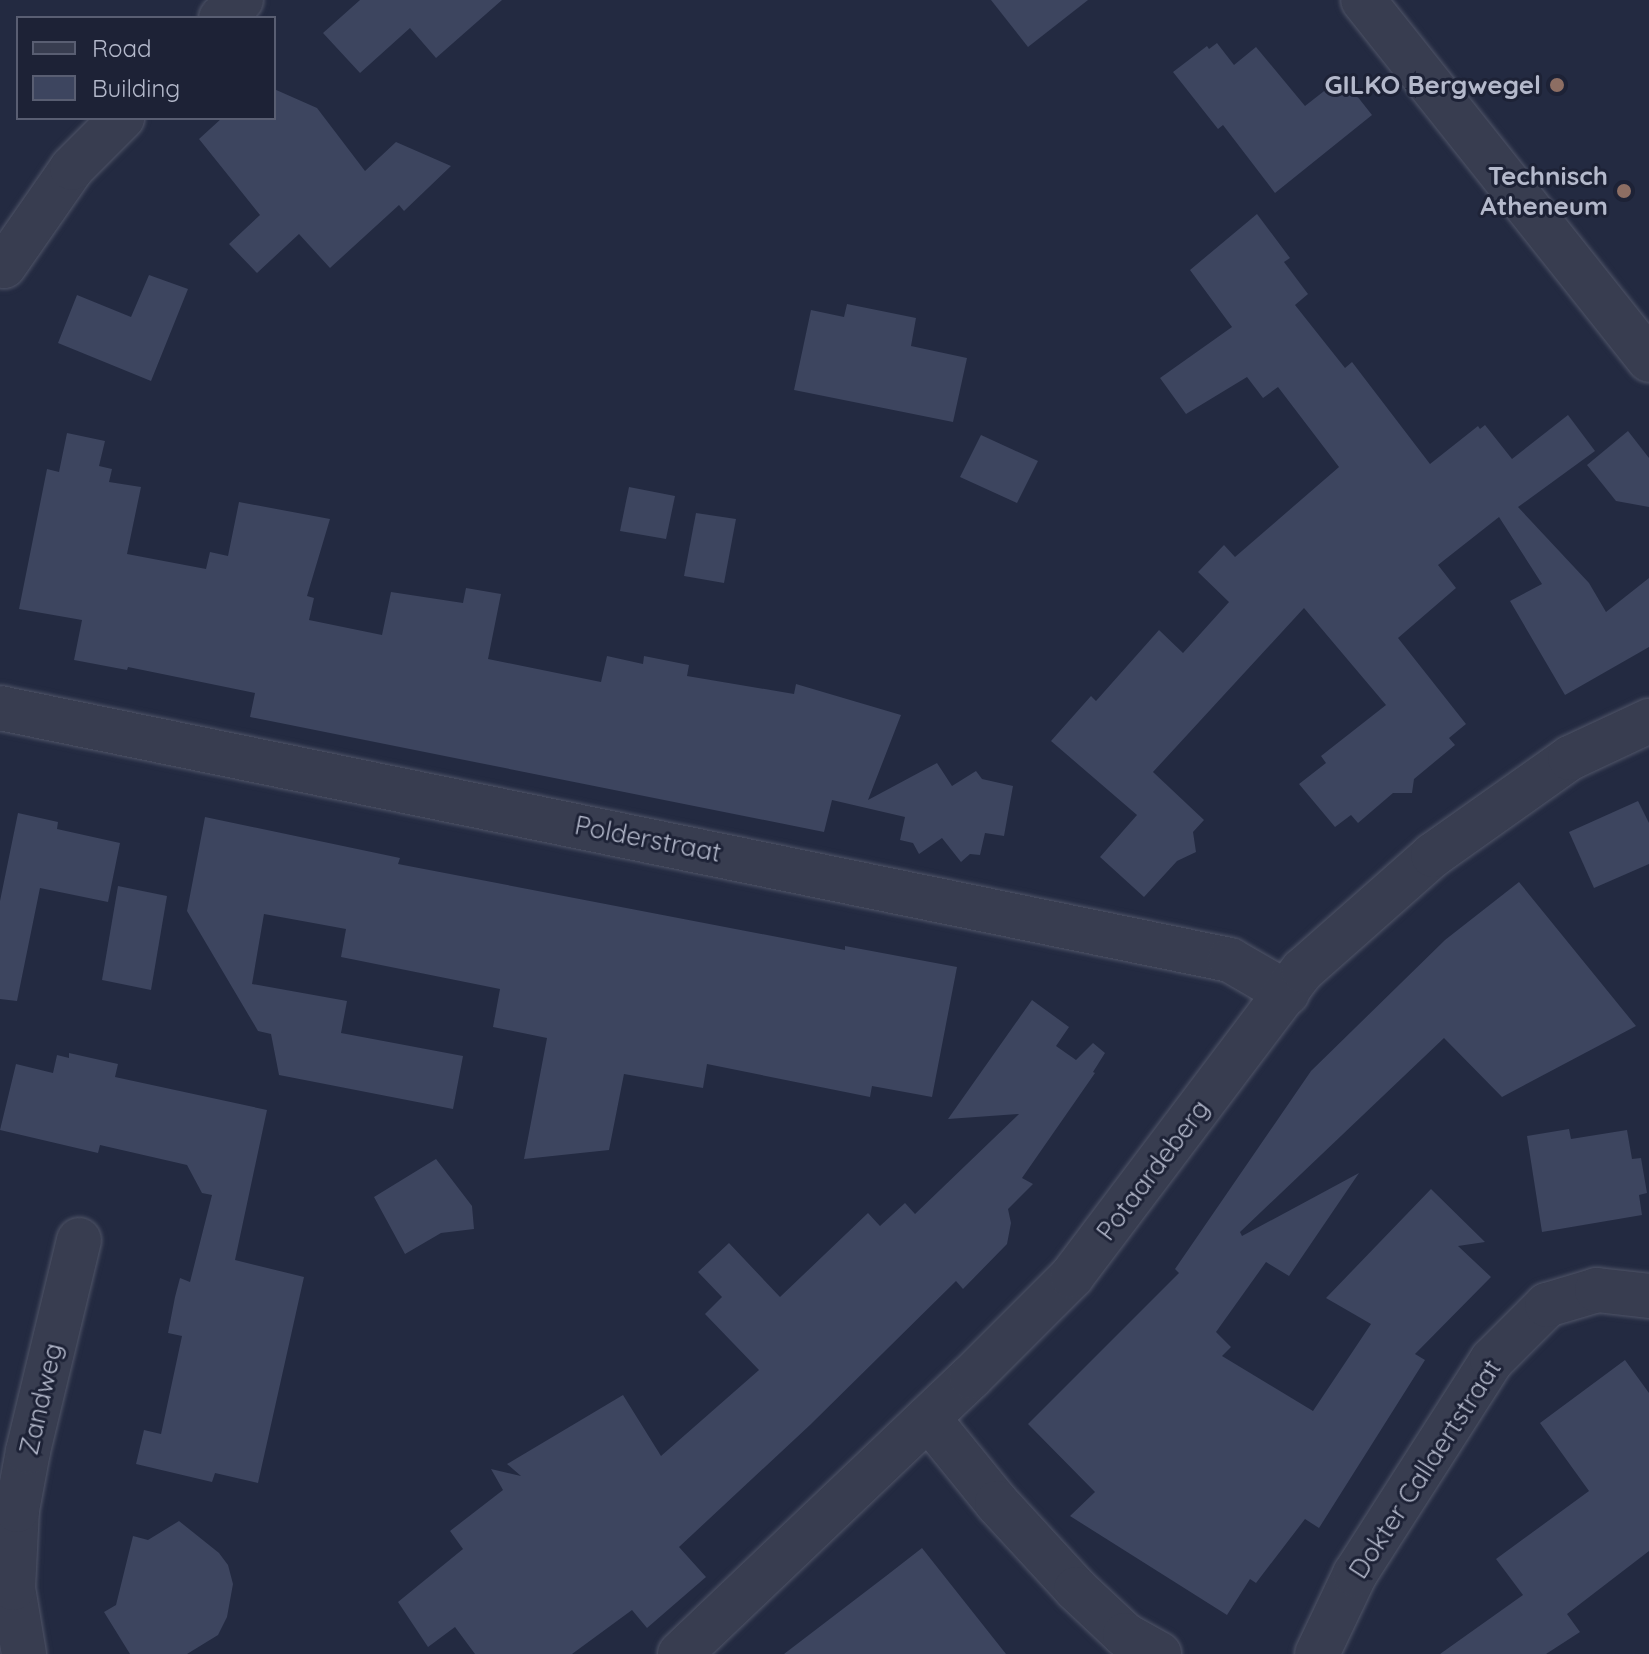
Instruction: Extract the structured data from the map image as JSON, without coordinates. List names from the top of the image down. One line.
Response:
{"streets":{"street":["Polderstraat","Potaardeberg","Zandweg","Dokter Callaertstraat"]},"crossings":[["Polderstraat","Potaardeberg"]],"places":["GILKO Bergwegel","Technisch Atheneum"],"legend":["Road","Building"]}
